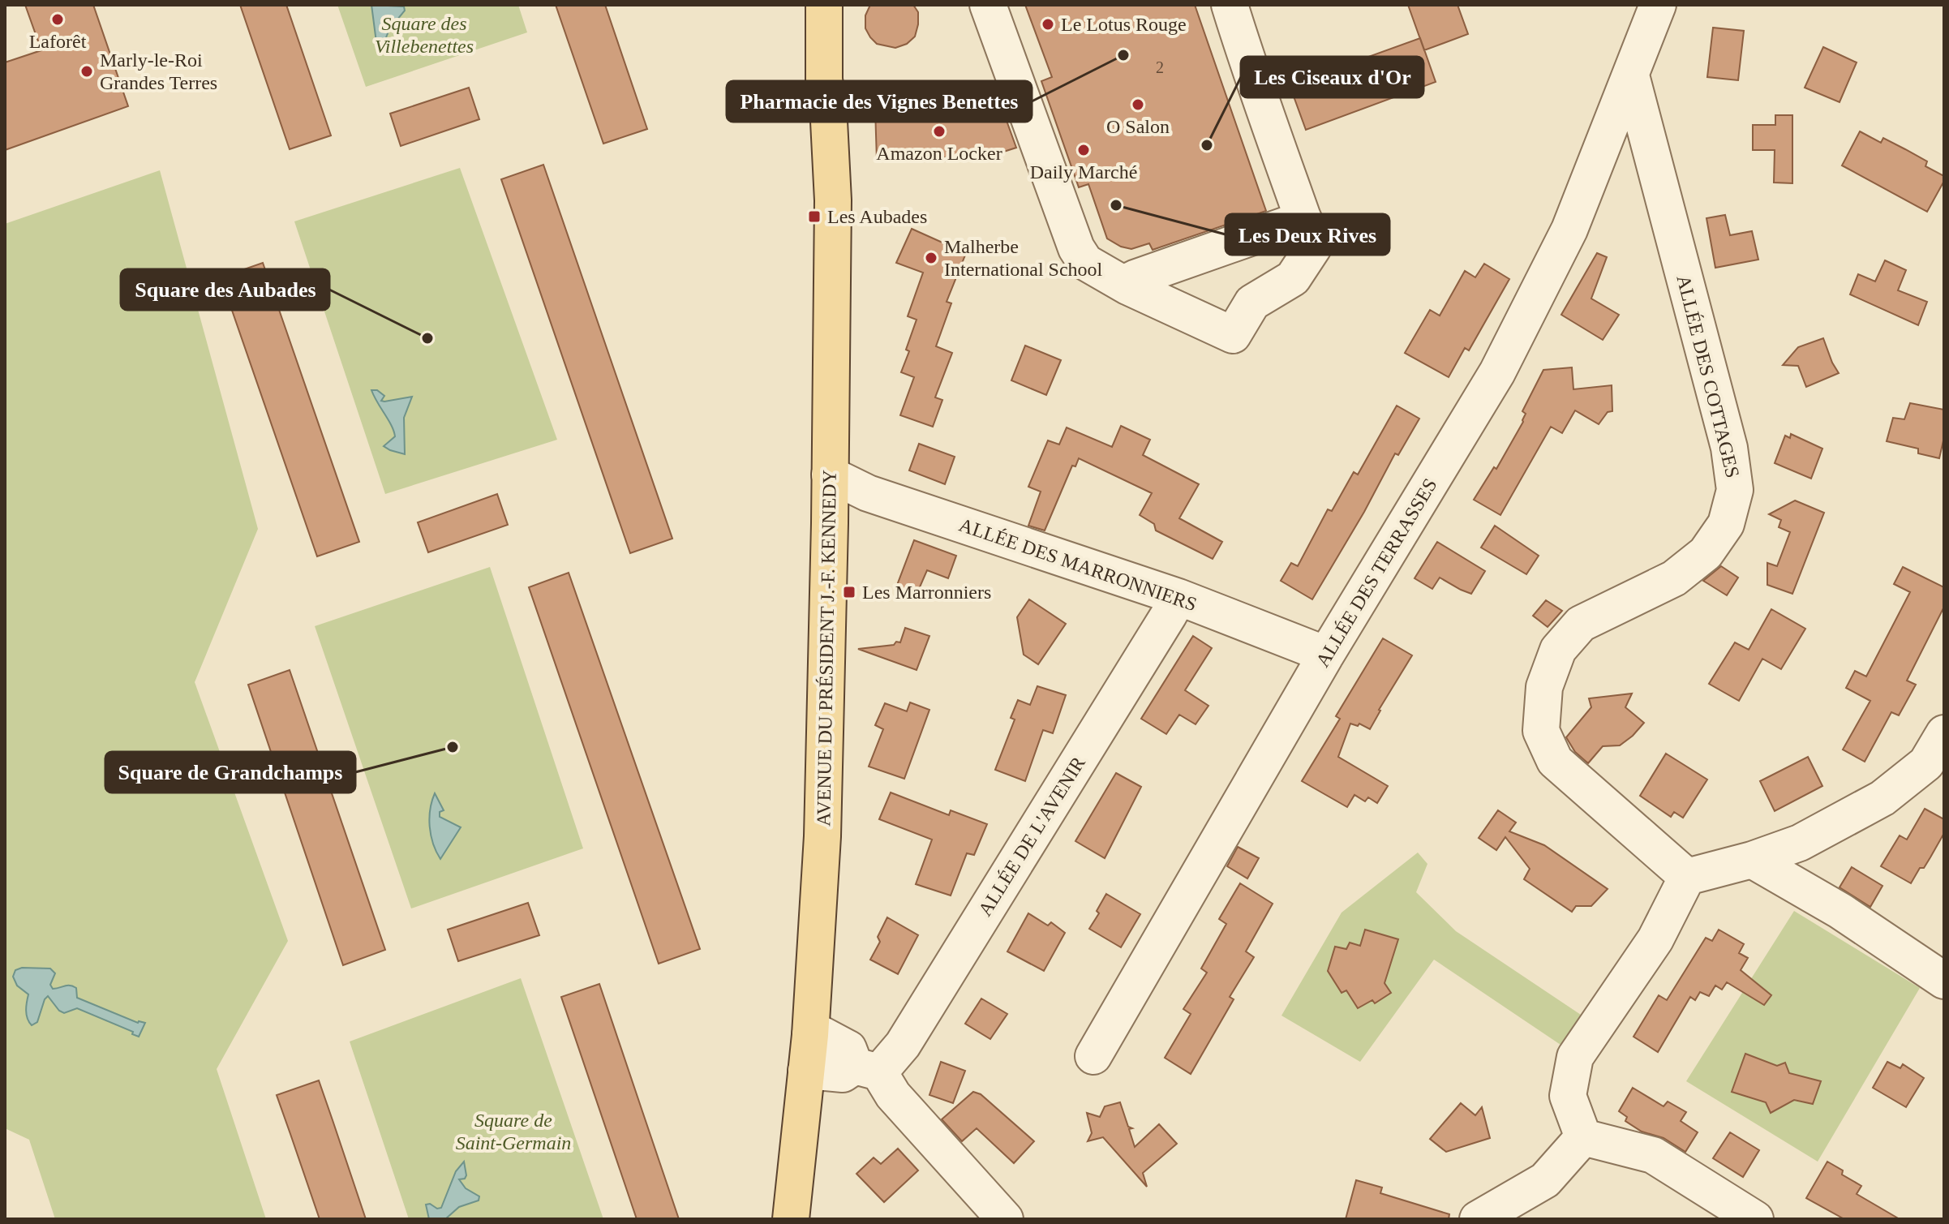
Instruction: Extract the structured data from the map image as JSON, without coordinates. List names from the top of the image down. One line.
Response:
{"streets":{"main road":["AVENUE DU PRÉSIDENT J.-F. KENNEDY"],"street":["ALLÉE DES COTTAGES","ALLÉE DES MARRONNIERS","ALLÉE DES TERRASSES","ALLÉE DE L'AVENIR"]},"crossings":[["ALLÉE DES COTTAGES","ALLÉE DES TERRASSES"],["ALLÉE DES MARRONNIERS","ALLÉE DES TERRASSES"],["ALLÉE DES MARRONNIERS","AVENUE DU PRÉSIDENT J.-F. KENNEDY"],["ALLÉE DES MARRONNIERS","ALLÉE DE L'AVENIR"]],"parks":["Square des Villebenettes","Square de Saint-Germain"],"places":{"other":["Laforêt","Le Lotus Rouge","Pharmacie des Vignes Benettes","Marly-le-Roi Grandes Terres","O Salon","Amazon Locker","Les Ciseaux d'Or","Daily Marché","Les Deux Rives","Malherbe International School","Square des Aubades","Square de Grandchamps"],"transit":["Les Aubades","Les Marronniers"]},"house_numbers":["2"]}
